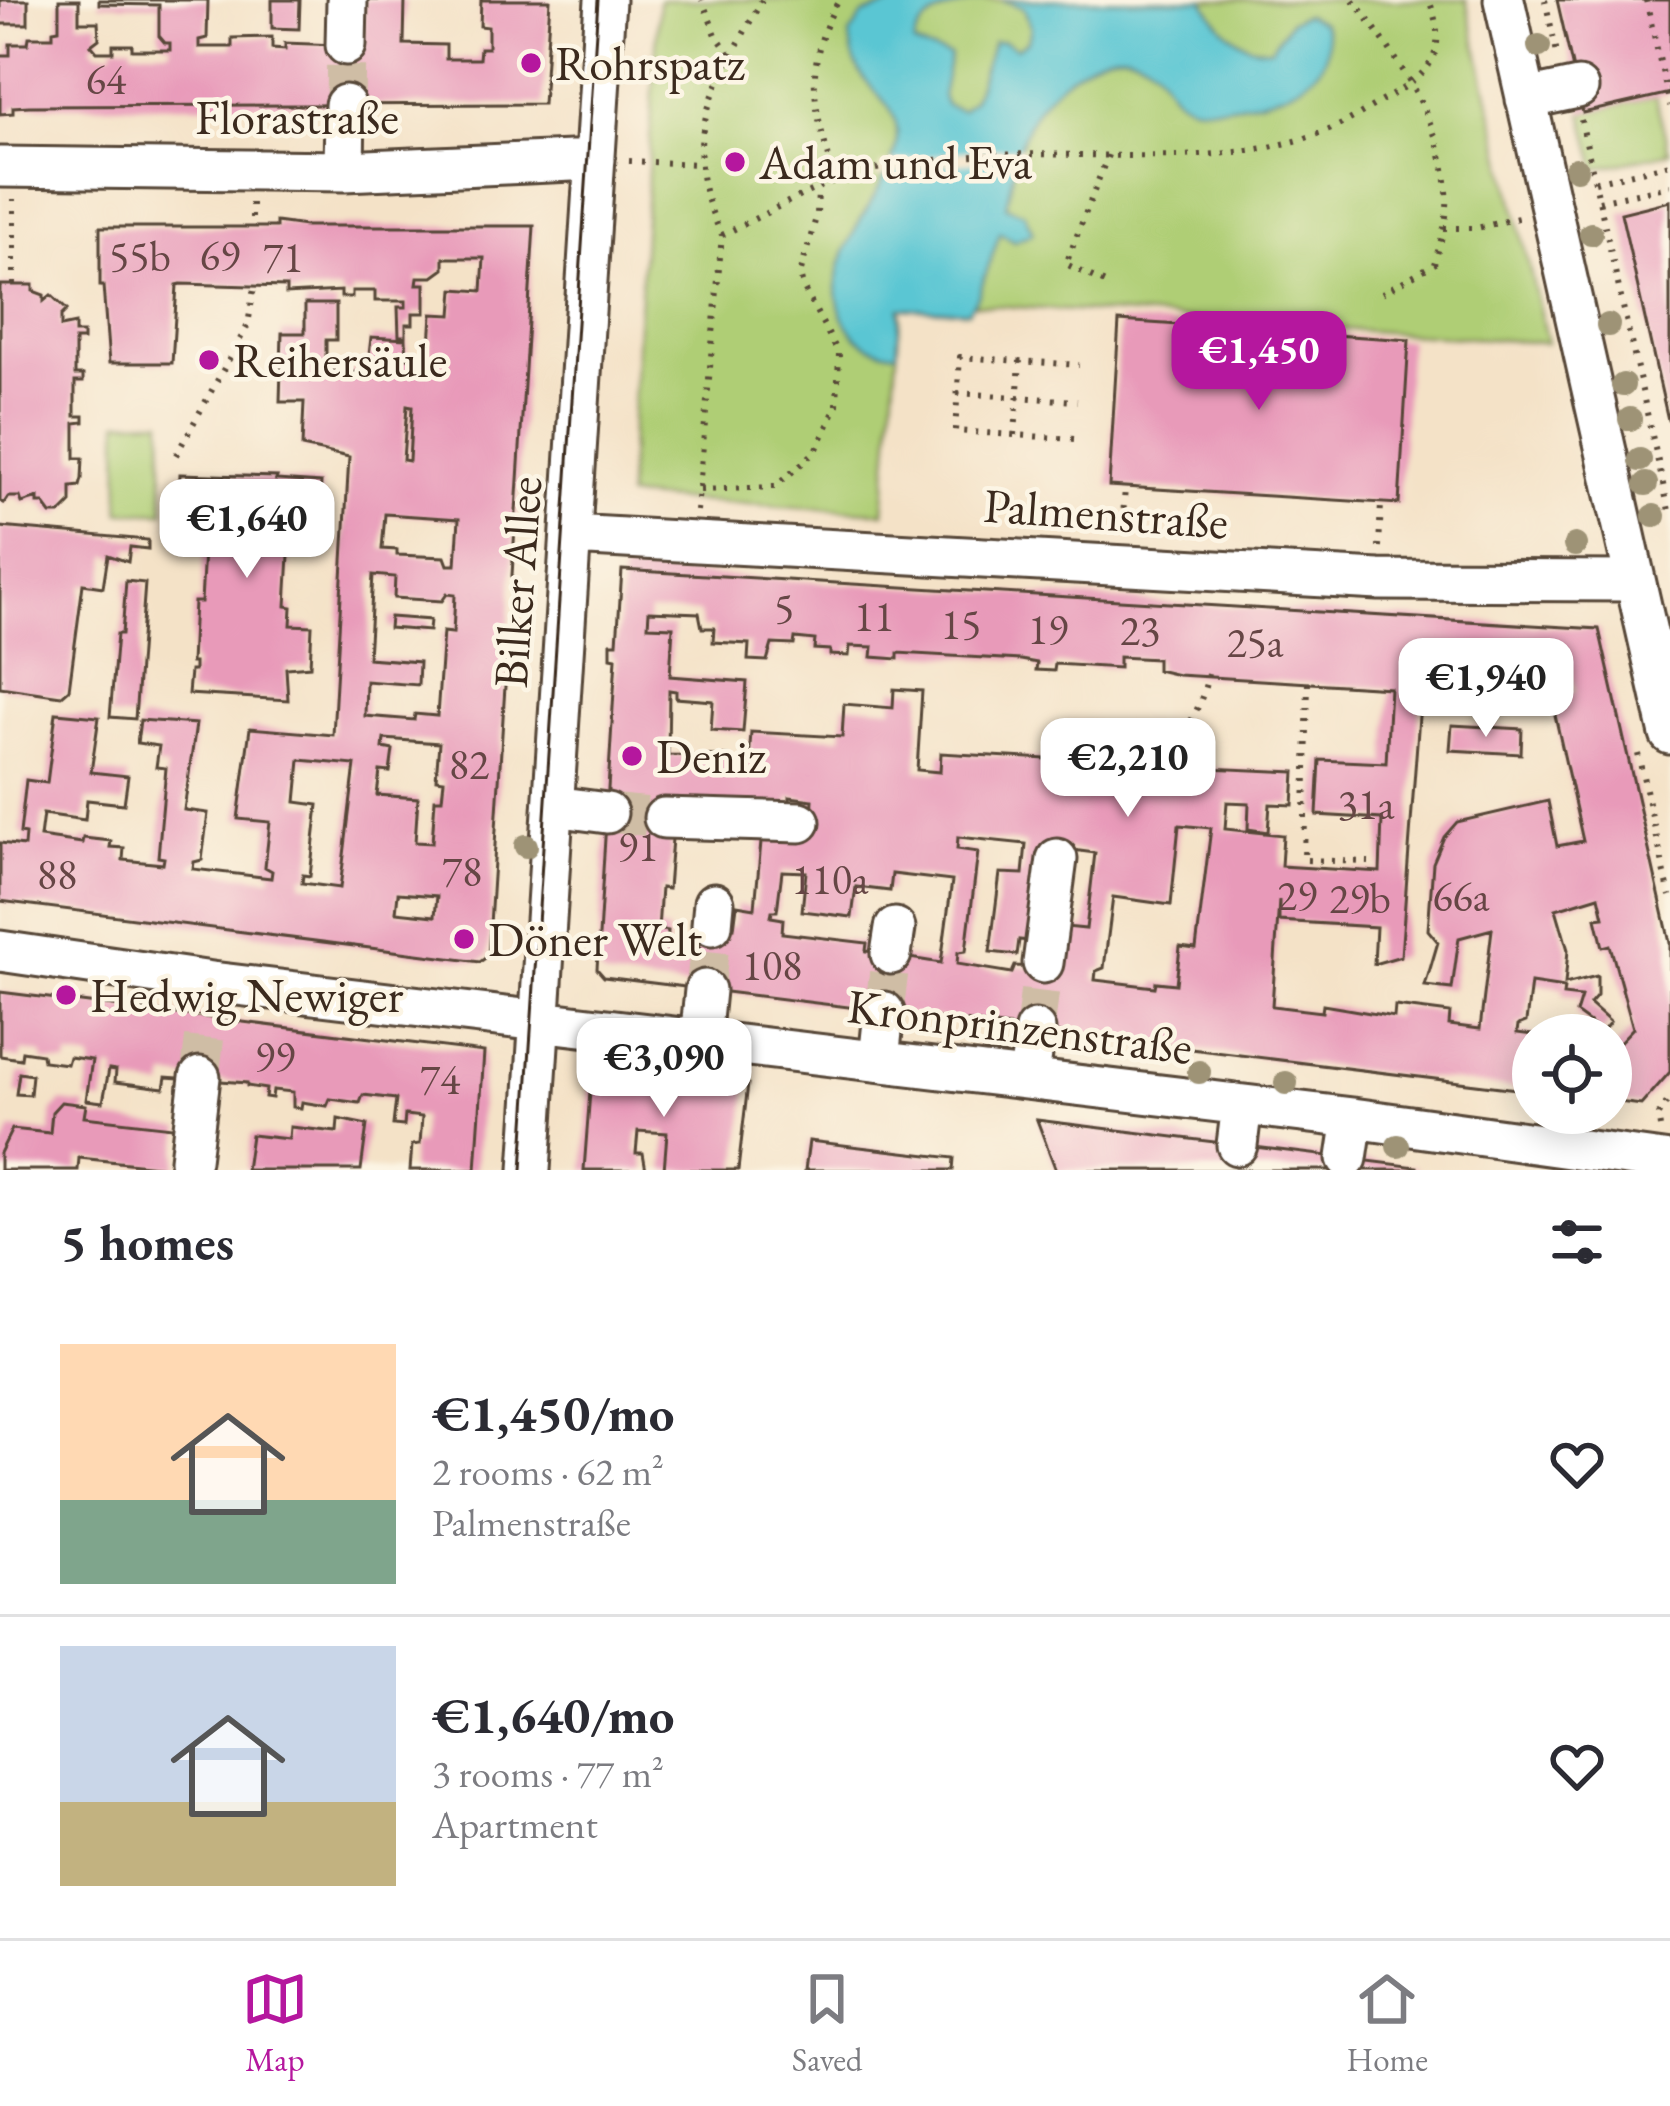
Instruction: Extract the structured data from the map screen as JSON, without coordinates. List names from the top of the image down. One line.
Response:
{"streets":{"street":["Florastraße","Palmenstraße","Bilker Allee","Kronprinzenstraße"]},"crossings":[["Florastraße","Bilker Allee"],["Palmenstraße","Bilker Allee"],["Bilker Allee","Kronprinzenstraße"]],"places":["Rohrspatz","Adam und Eva","Reihersäule","Deniz","Döner Welt","Hedwig Newiger"],"house_numbers":["64","69","55b","71","5","11","15","19","23","25a","82","31a","91","78","88","110a","29","66a","29b","108","99","74"],"page":{"price":["€1,450","€1,640","€1,940","€2,210","€3,090"],"heading":"5 homes","list":[{"name":"€1,450/mo","note":"2 rooms · 62 m² · Palmenstraße"},{"name":"€1,640/mo","note":"3 rooms · 77 m² · Apartment"}],"tabs":["Map","Saved","Home"]}}
